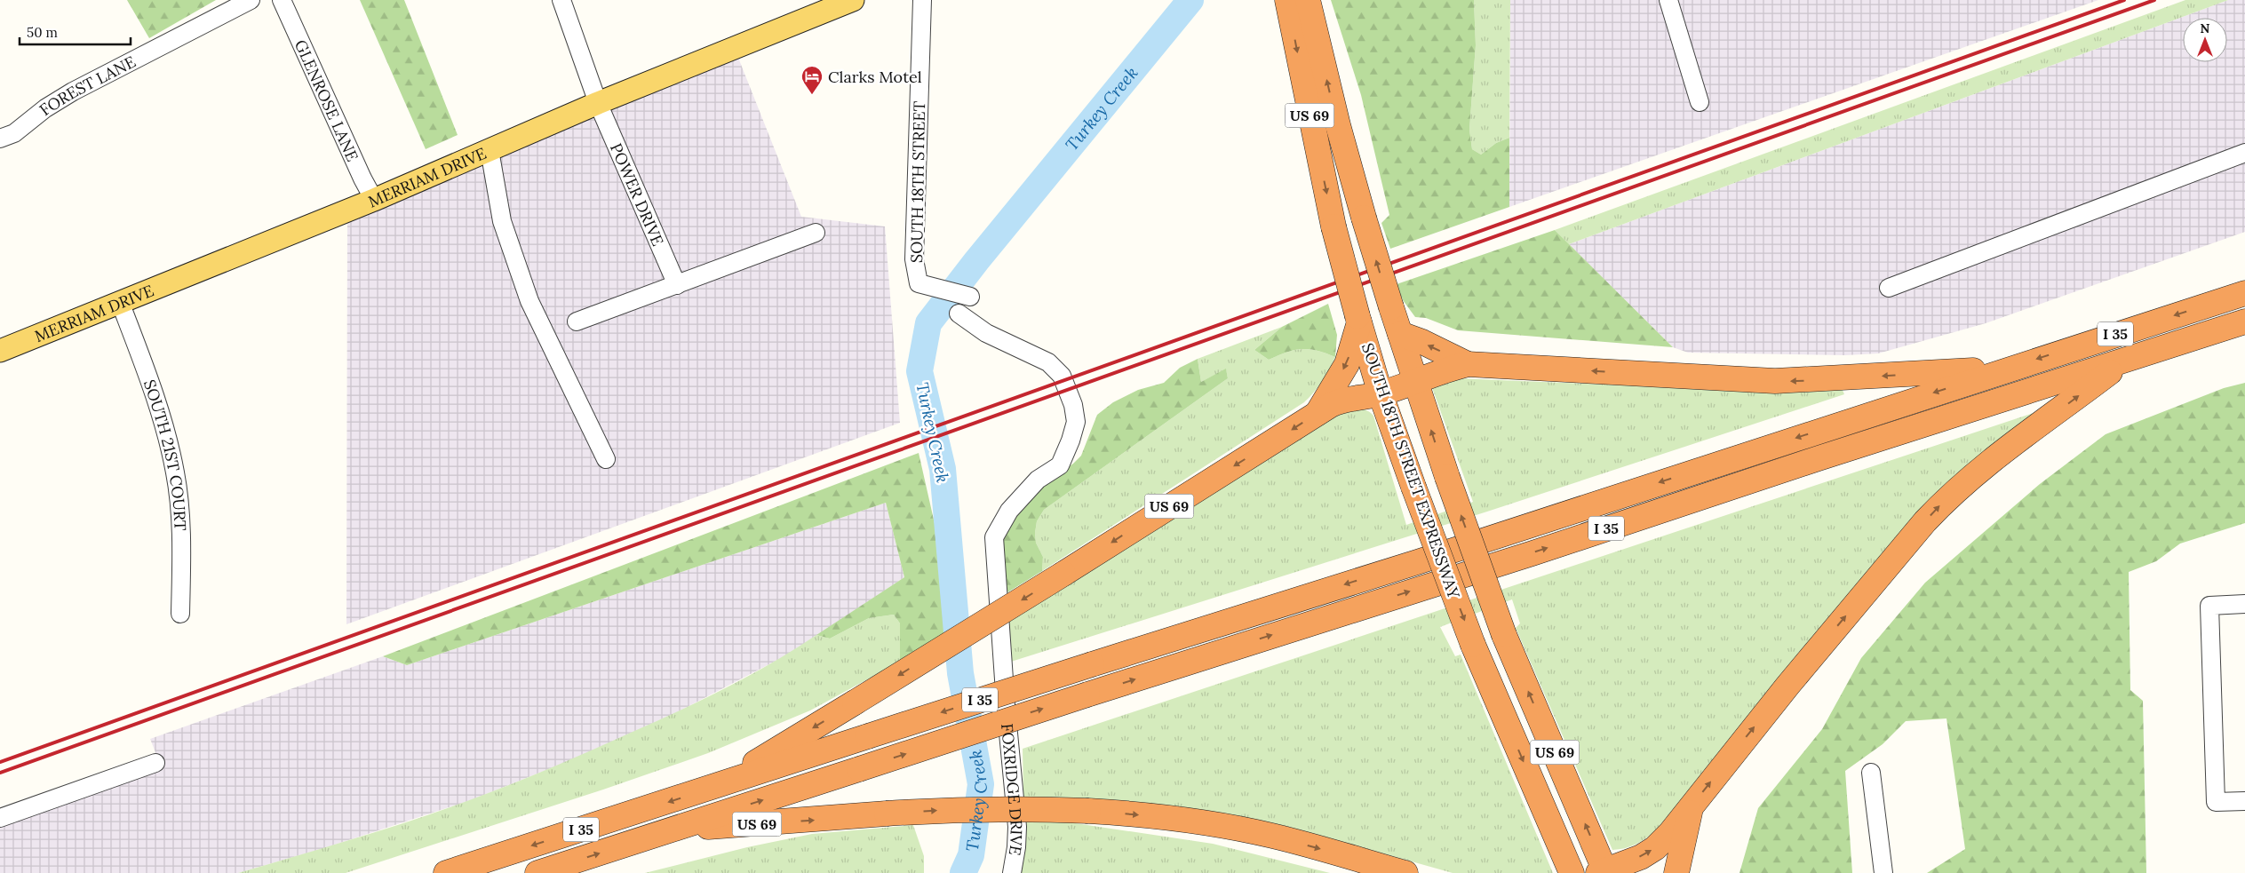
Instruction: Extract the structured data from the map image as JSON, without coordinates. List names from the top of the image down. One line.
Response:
{"streets":{"highway":["US 69","I 35","SOUTH 18TH STREET EXPRESSWAY"],"main road":["MERRIAM DRIVE"],"street":["FOREST LANE","GLENROSE LANE","SOUTH 18TH STREET","POWER DRIVE","SOUTH 21ST COURT","FOXRIDGE DRIVE"]},"crossings":[["GLENROSE LANE","MERRIAM DRIVE"],["US 69","I 35"],["US 69","SOUTH 18TH STREET EXPRESSWAY"],["MERRIAM DRIVE","POWER DRIVE"],["MERRIAM DRIVE","SOUTH 21ST COURT"]],"water":["Turkey Creek"],"places":{"hotel":["Clarks Motel"]},"scale_bar":"50 m","north":"top"}
